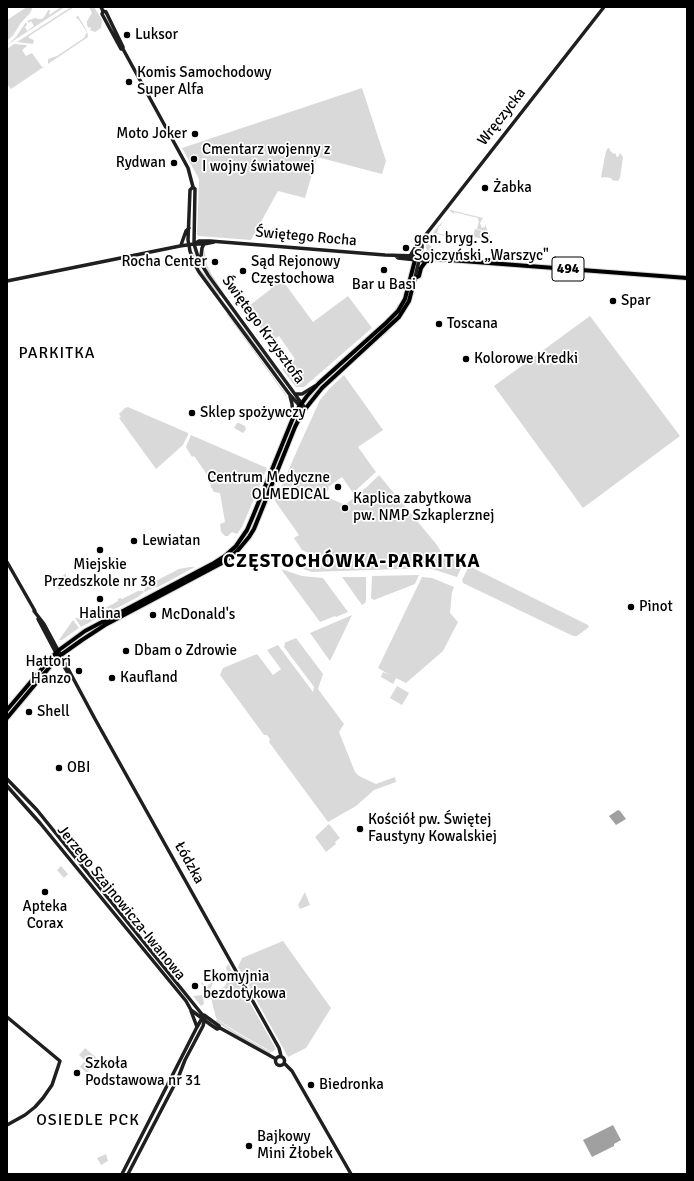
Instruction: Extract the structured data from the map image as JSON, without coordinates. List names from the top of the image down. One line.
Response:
{"streets":{"main road":["Wręczycka","Świętego Rocha","494","Świętego Krzysztofa","Łódzka","Jerzego Szajnowicza-Iwanowa"]},"crossings":[["Wręczycka","Świętego Rocha"],["Świętego Rocha","Świętego Krzysztofa"],["Łódzka","Jerzego Szajnowicza-Iwanowa"]],"districts":["PARKITKA","CZĘSTOCHÓWKA-PARKITKA","OSIEDLE PCK"],"places":["Luksor","Komis Samochodowy Super Alfa","Moto Joker","Cmentarz wojenny z I wojny światowej","Rydwan","Żabka","gen. bryg. S. Sojczyński „Warszyc\"","Rocha Center","Bar u Basi","Sąd Rejonowy Częstochowa","Spar","Toscana","Kolorowe Kredki","Sklep spożywczy","Centrum Medyczne OLMEDICAL","Kaplica zabytkowa pw. NMP Szkaplerznej","Lewiatan","Miejskie Przedszkole nr 38","Halina","Pinot","McDonald's","Dbam o Zdrowie","Hattori Hanzo","Kaufland","Shell","OBI","Kościół pw. Świętej Faustyny Kowalskiej","Apteka Corax","Ekomyjnia bezdotykowa","Szkoła Podstawowa nr 31","Biedronka","Bajkowy Mini Żłobek"]}
